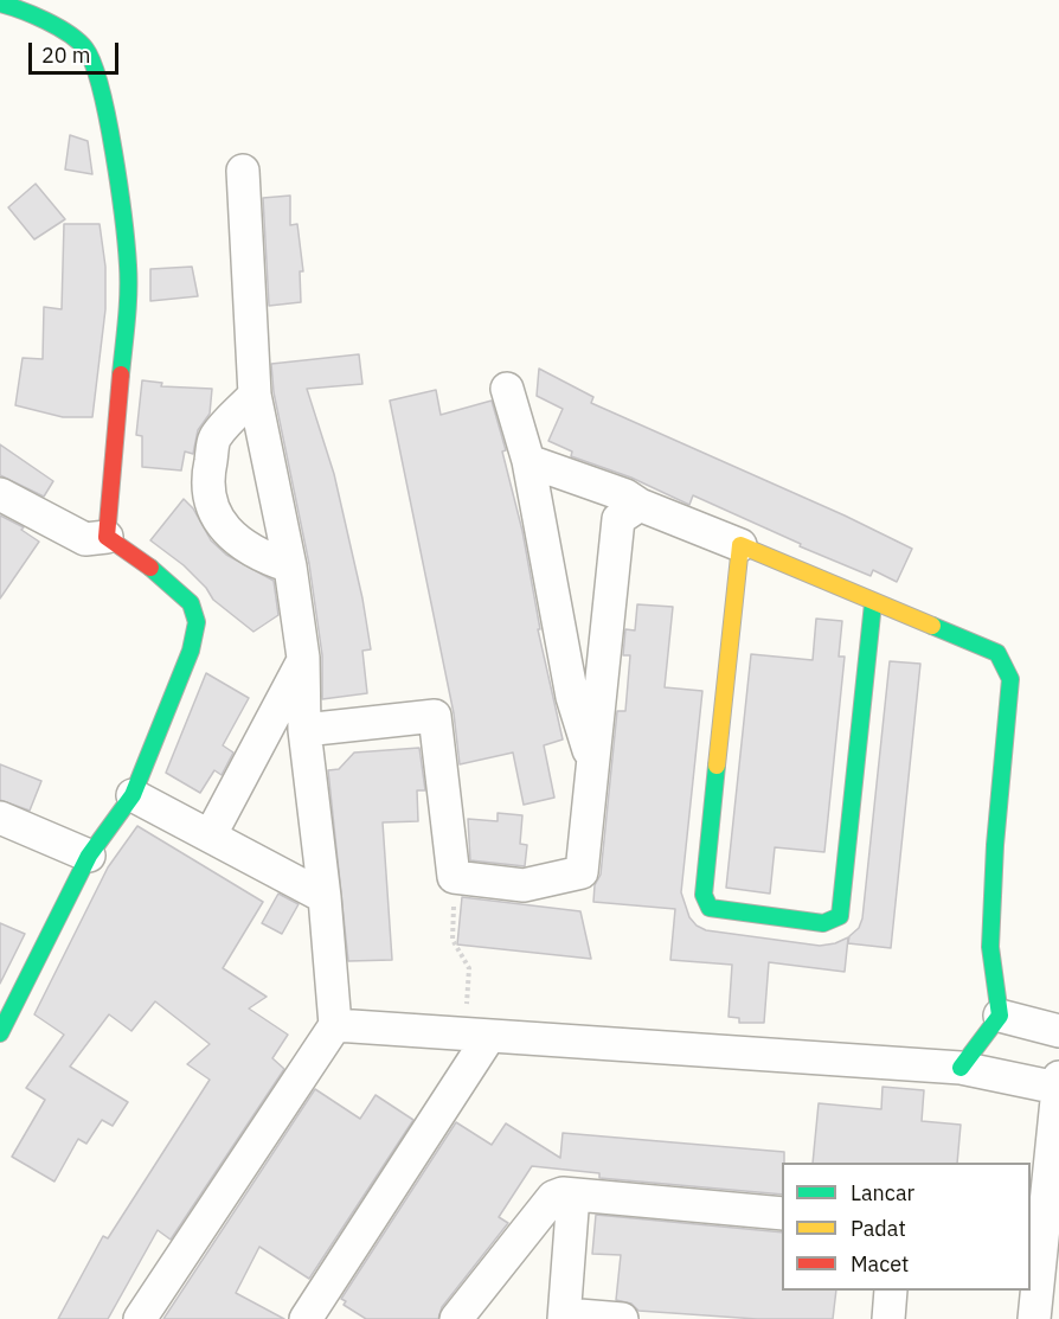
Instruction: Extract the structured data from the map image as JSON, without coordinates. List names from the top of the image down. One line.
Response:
{"legend":["Lancar","Padat","Macet"],"scale_bar":"20 m"}
